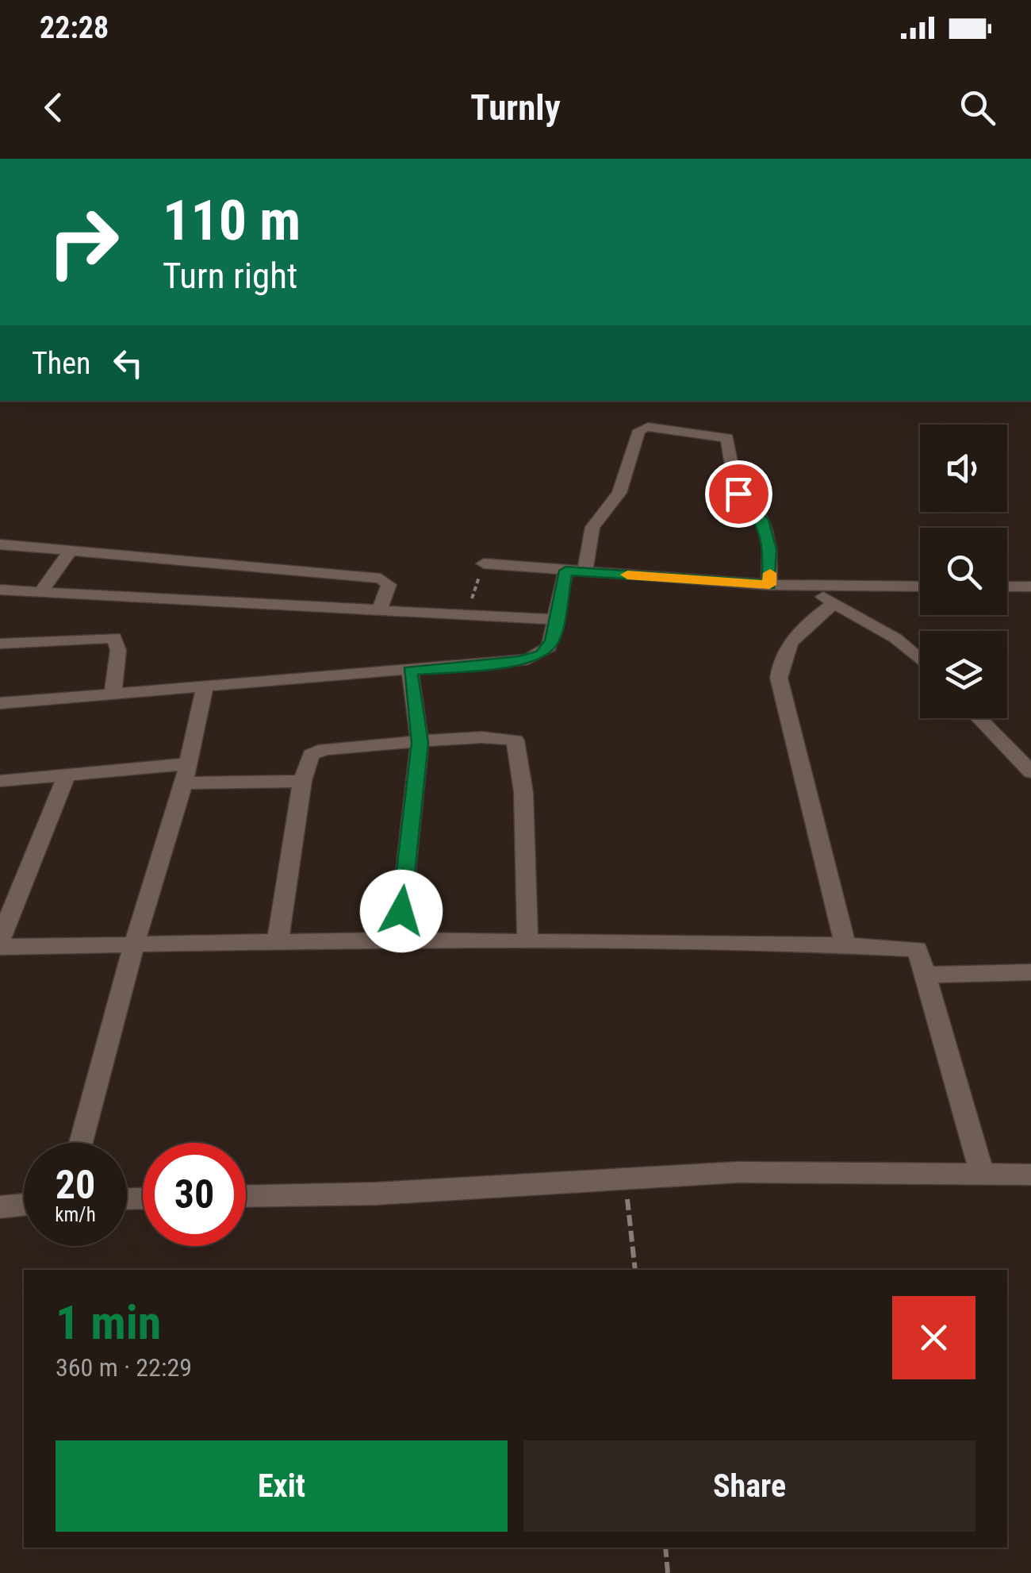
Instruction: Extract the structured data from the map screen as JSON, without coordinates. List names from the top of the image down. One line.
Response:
{"page":{"status":"22:28","header":"Turnly","turn":["110 m","Turn right"],"then":"Then","speed":"20 km/h","limit":"30","heading":["1 min","360 m · 22:29"],"buttons":["Exit","Share"]}}
